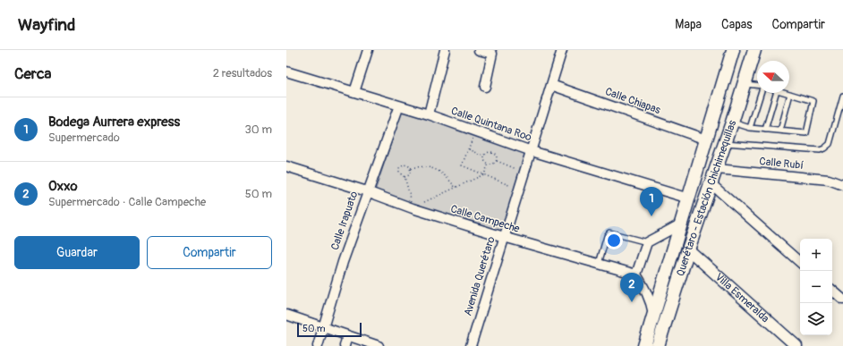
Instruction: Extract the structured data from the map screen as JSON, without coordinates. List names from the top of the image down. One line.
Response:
{"streets":{"main road":["Querétaro - Estación Chichimequillas"],"street":["Calle Chiapas","Calle Quintana Roo","Calle Rubí","Calle Campeche","Calle Irapuato","Avenida Querétaro","Villa Esmeralda"]},"crossings":[["Calle Chiapas","Querétaro - Estación Chichimequillas"],["Calle Chiapas","Avenida Querétaro"],["Calle Quintana Roo","Querétaro - Estación Chichimequillas"],["Calle Quintana Roo","Calle Irapuato"],["Calle Quintana Roo","Avenida Querétaro"],["Calle Rubí","Querétaro - Estación Chichimequillas"],["Querétaro - Estación Chichimequillas","Villa Esmeralda"],["Calle Campeche","Calle Irapuato"],["Calle Campeche","Avenida Querétaro"]],"scale_bar":"50 m","north":"left","page":{"header":"Wayfind","nav":["Mapa","Capas","Compartir"],"heading":["Cerca","2 resultados"],"list":[{"mark":"1","name":"Bodega Aurrera express","note":"Supermercado","value":"30 m"},{"mark":"2","name":"Oxxo","note":"Supermercado · Calle Campeche","value":"50 m"}],"pins":["1","2"],"buttons":["Guardar","Compartir"],"map_buttons":["+","−"],"scale":"50 m"}}
